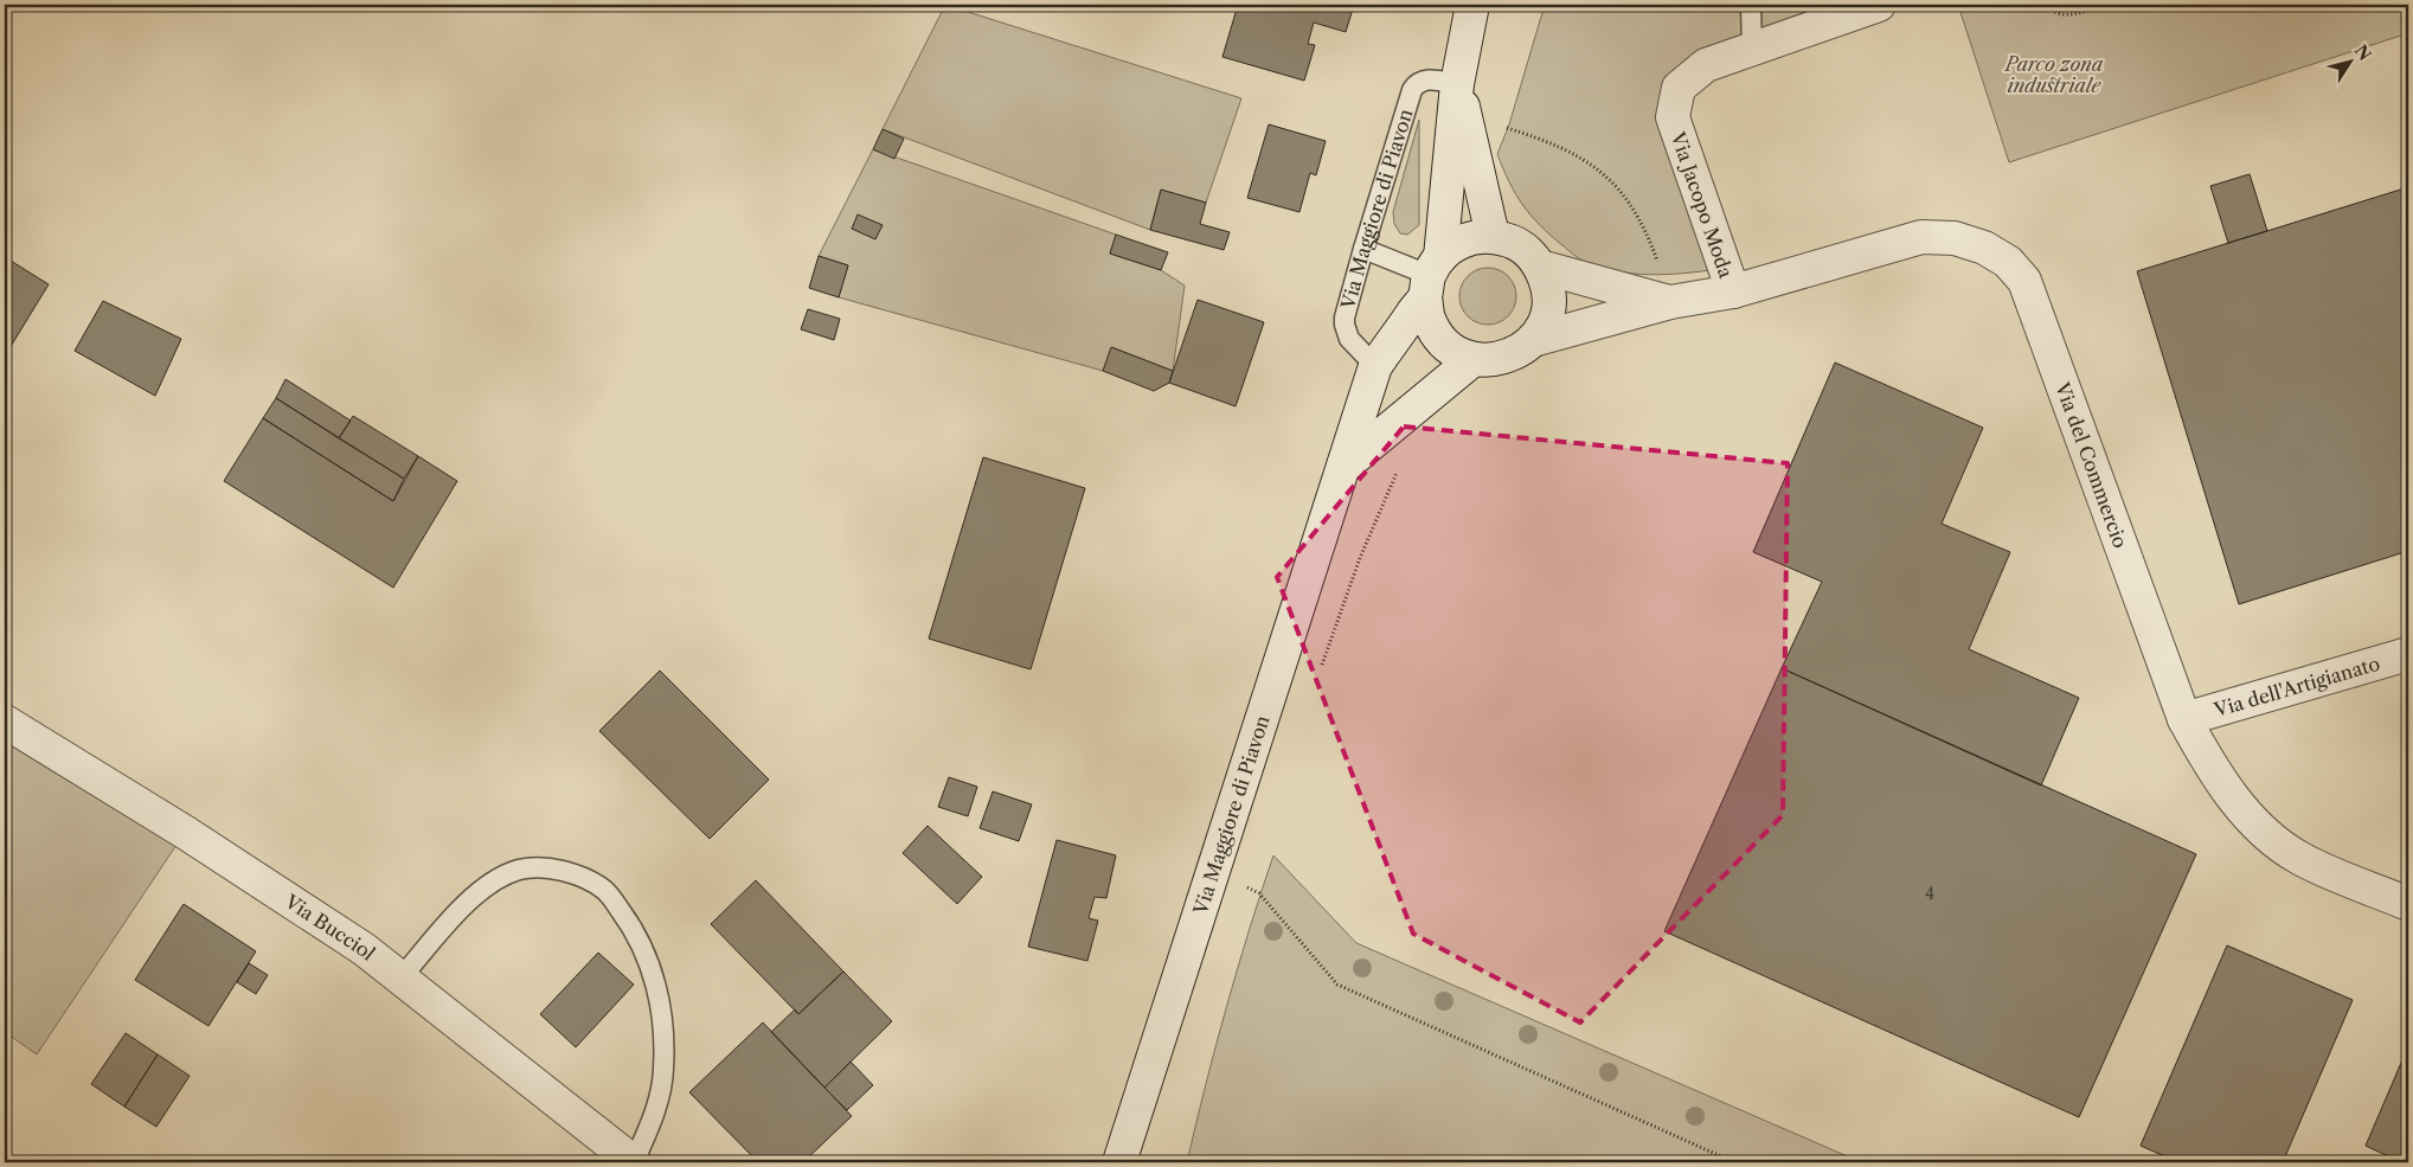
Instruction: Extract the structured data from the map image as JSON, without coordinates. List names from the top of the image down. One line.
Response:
{"streets":{"street":["Via Jacopo Moda","Via Maggiore di Piavon","Via del Commercio","Via dell'Artigianato","Via Bucciol"]},"crossings":[["Via Jacopo Moda","Via del Commercio"],["Via Maggiore di Piavon","Via del Commercio"],["Via del Commercio","Via dell'Artigianato"]],"parks":["Parco zona industriale"],"house_numbers":["4"],"north":"top right"}
